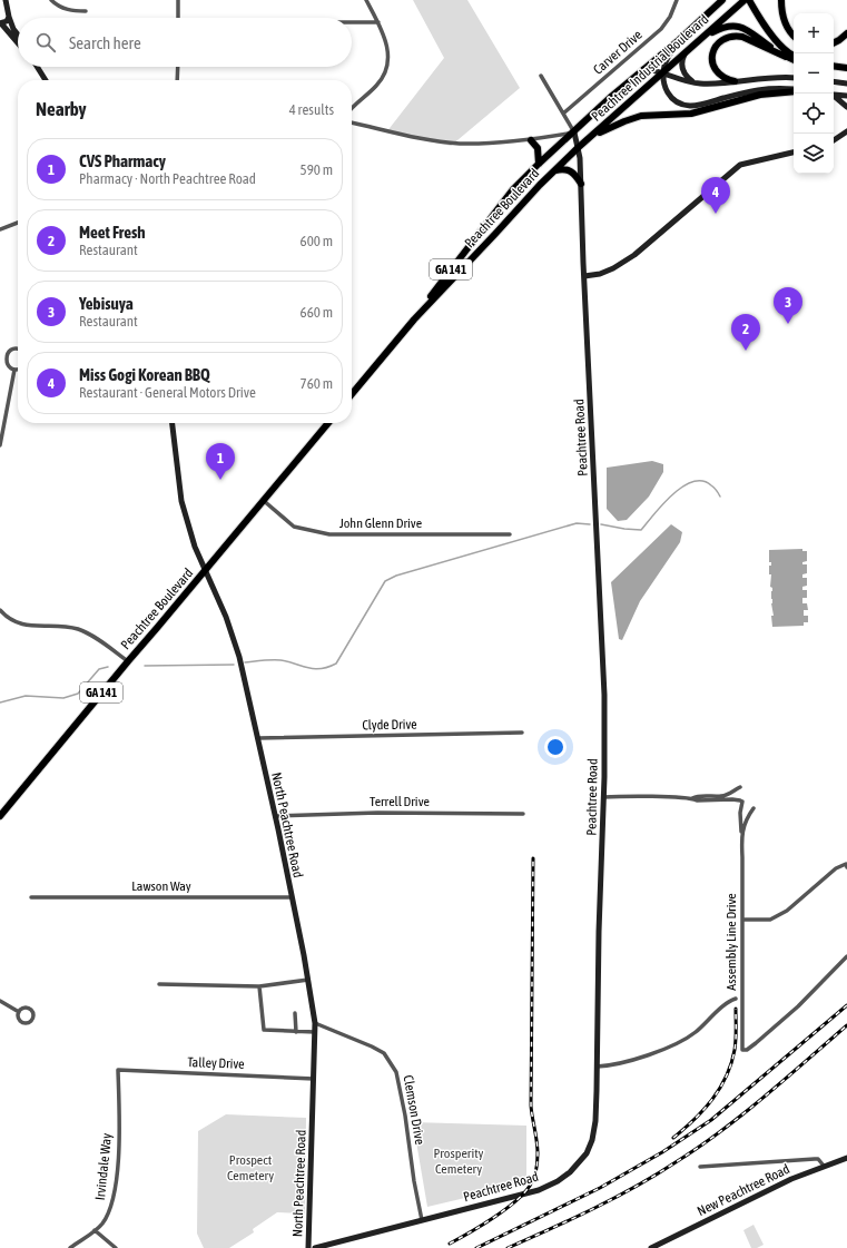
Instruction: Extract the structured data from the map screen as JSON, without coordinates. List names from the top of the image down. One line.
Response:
{"streets":{"highway":["Peachtree Industrial Boulevard","Peachtree Boulevard","GA 141"],"street":["Carver Drive","Peachtree Road","John Glenn Drive","Clyde Drive","Terrell Drive","North Peachtree Road","Lawson Way","Assembly Line Drive","Talley Drive","Clemson Drive","Irvindale Way","New Peachtree Road"]},"crossings":[["Peachtree Industrial Boulevard","Peachtree Boulevard"],["Peachtree Industrial Boulevard","Peachtree Road"],["Peachtree Boulevard","Peachtree Road"],["Peachtree Boulevard","John Glenn Drive"],["Peachtree Boulevard","North Peachtree Road"],["Peachtree Road","Clemson Drive"],["Clyde Drive","North Peachtree Road"],["Terrell Drive","North Peachtree Road"],["North Peachtree Road","Lawson Way"],["North Peachtree Road","Talley Drive"],["North Peachtree Road","Clemson Drive"],["Talley Drive","Irvindale Way"]],"parks":["Prosperity Cemetery","Prospect Cemetery"],"page":{"map_buttons":["+","−"],"search":"Search here","heading":["Nearby","4 results"],"list":[{"mark":"1","name":"CVS Pharmacy","note":"Pharmacy · North Peachtree Road","value":"590 m"},{"mark":"2","name":"Meet Fresh","note":"Restaurant","value":"600 m"},{"mark":"3","name":"Yebisuya","note":"Restaurant","value":"660 m"},{"mark":"4","name":"Miss Gogi Korean BBQ","note":"Restaurant · General Motors Drive","value":"760 m"}],"pins":["4","3","2","1"]}}
